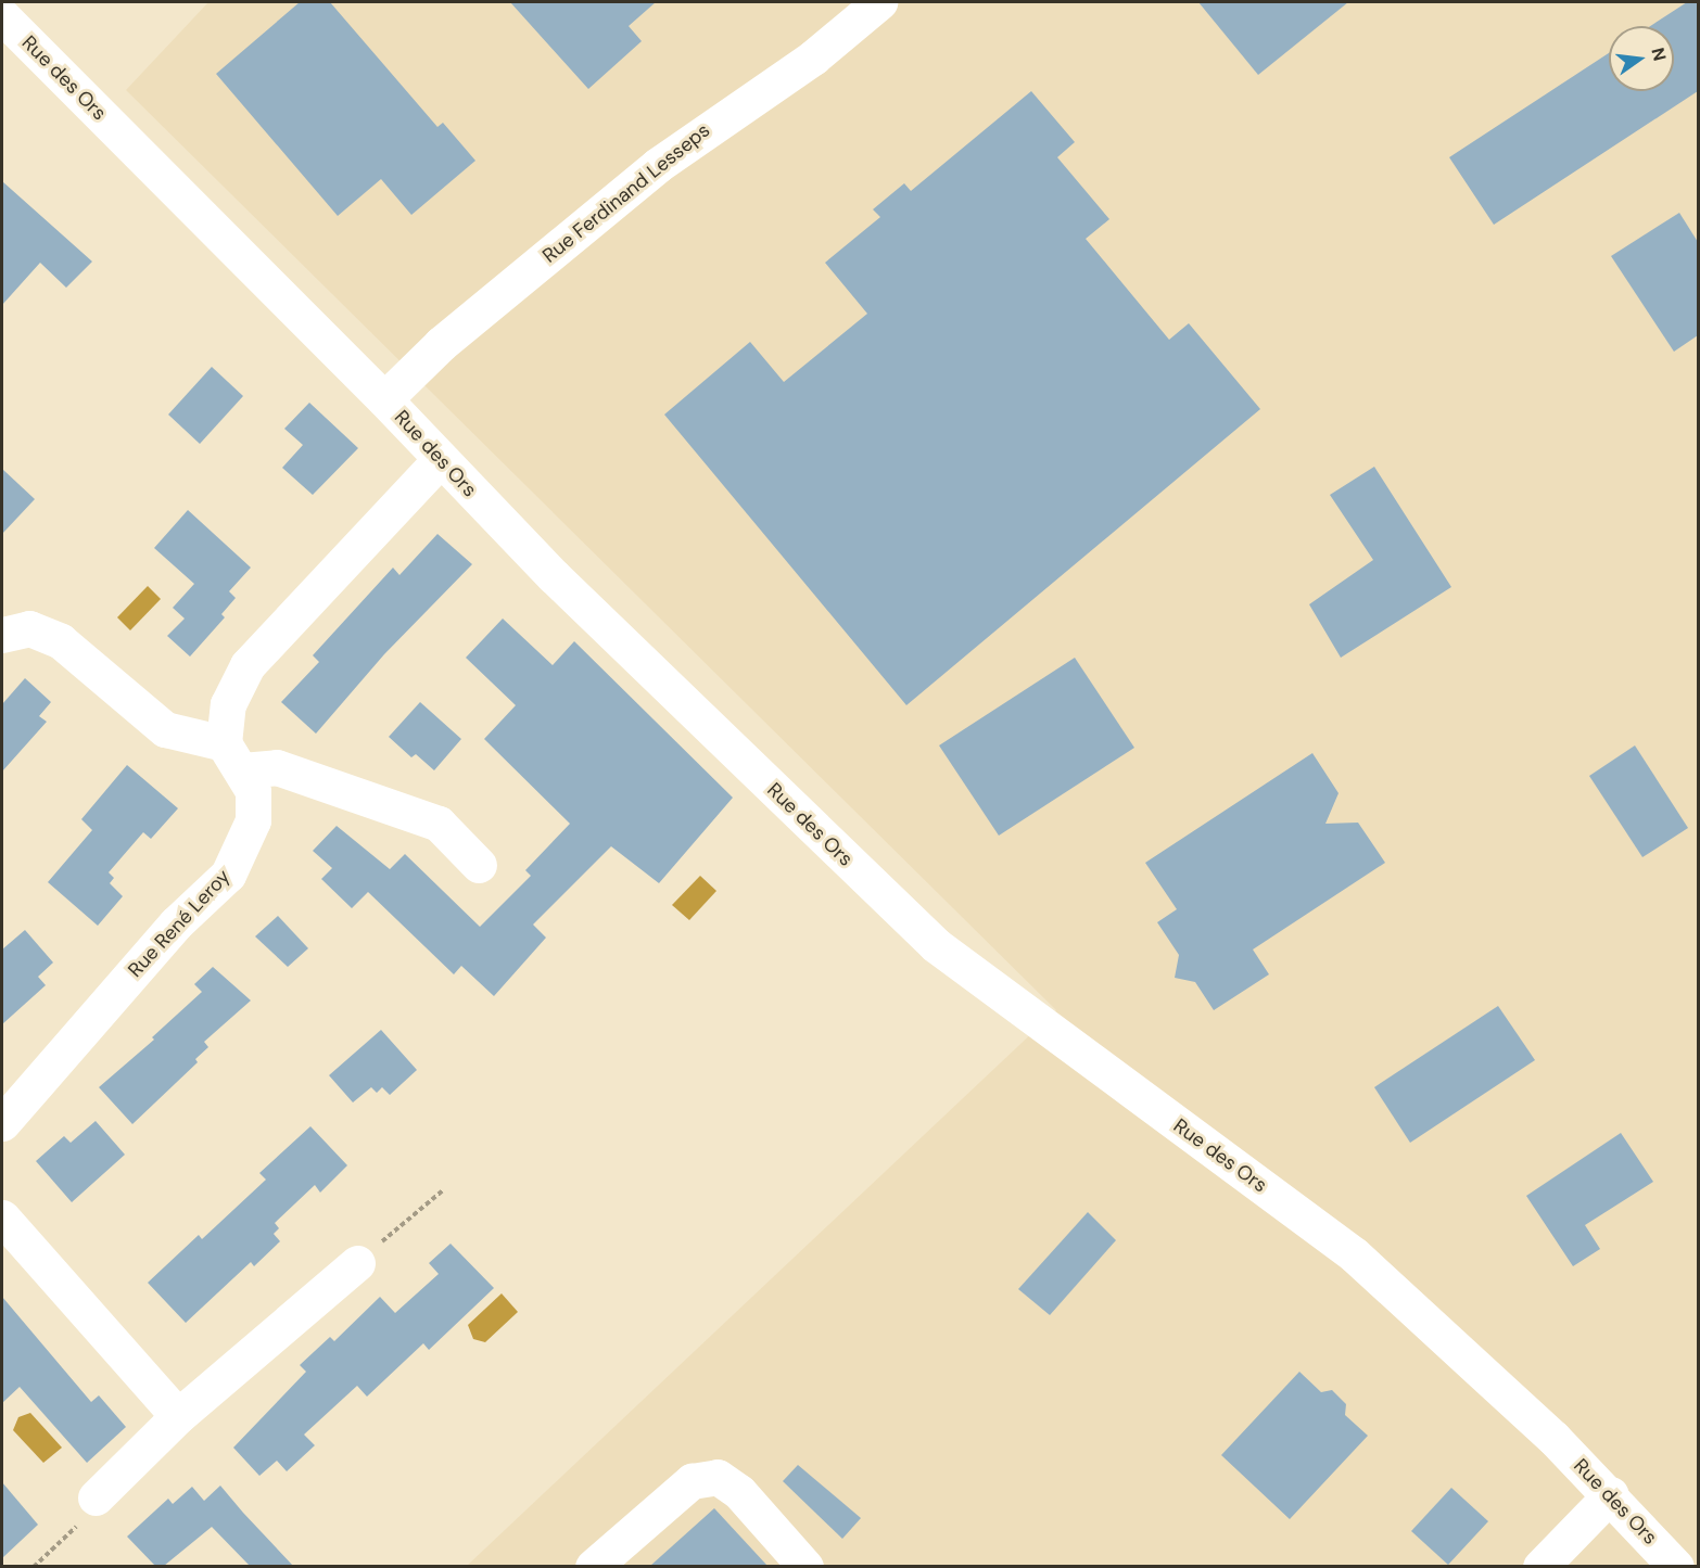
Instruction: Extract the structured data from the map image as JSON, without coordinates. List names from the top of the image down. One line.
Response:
{"streets":{"street":["Rue des Ors","Rue Ferdinand Lesseps","Rue René Leroy"]},"crossings":[["Rue des Ors","Rue Ferdinand Lesseps"],["Rue des Ors","Rue René Leroy"]],"north":"right"}
